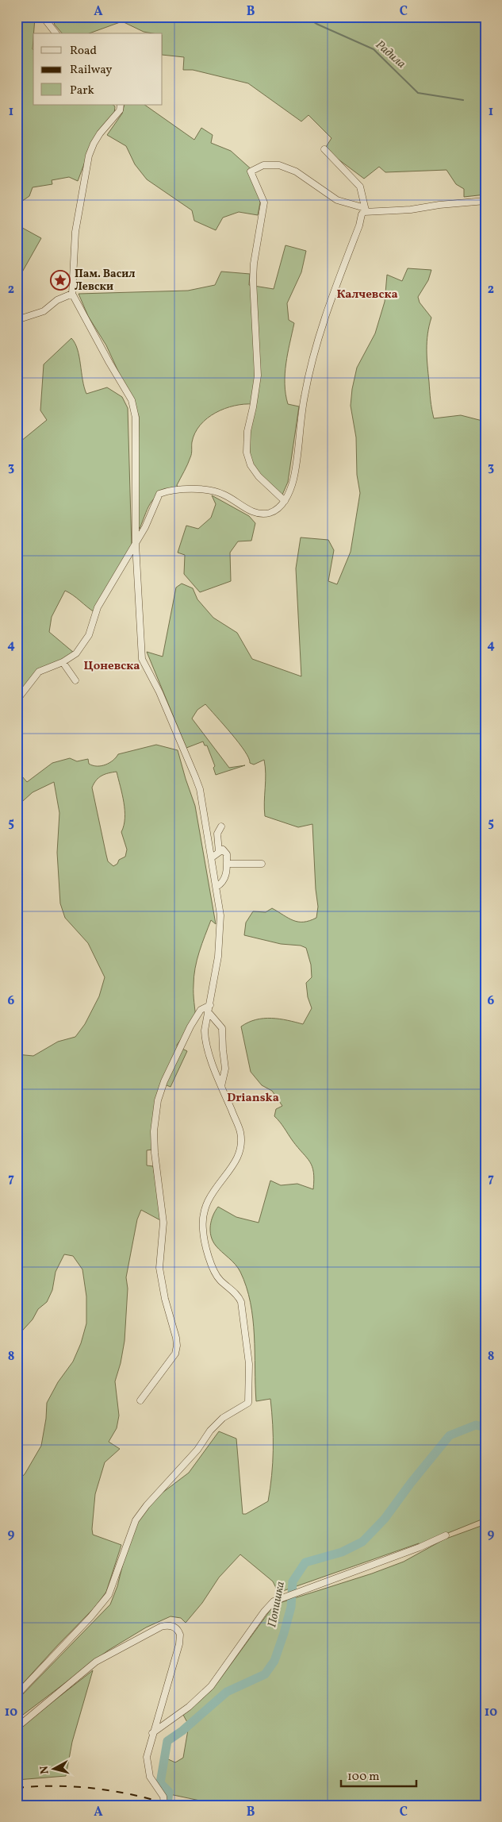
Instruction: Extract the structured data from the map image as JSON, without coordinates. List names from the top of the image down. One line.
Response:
{"districts":["Калчевска","Цоневска","Drianska"],"water":["Радила","Попишка"],"places":{"place":["Пам. Васил Левски"]},"legend":["Road","Railway","Park"],"scale_bar":"100 m","north":"left","grid":{"columns":["A","B","C"],"rows":["1","2","3","4","5","6","7","8","9","10"]}}
